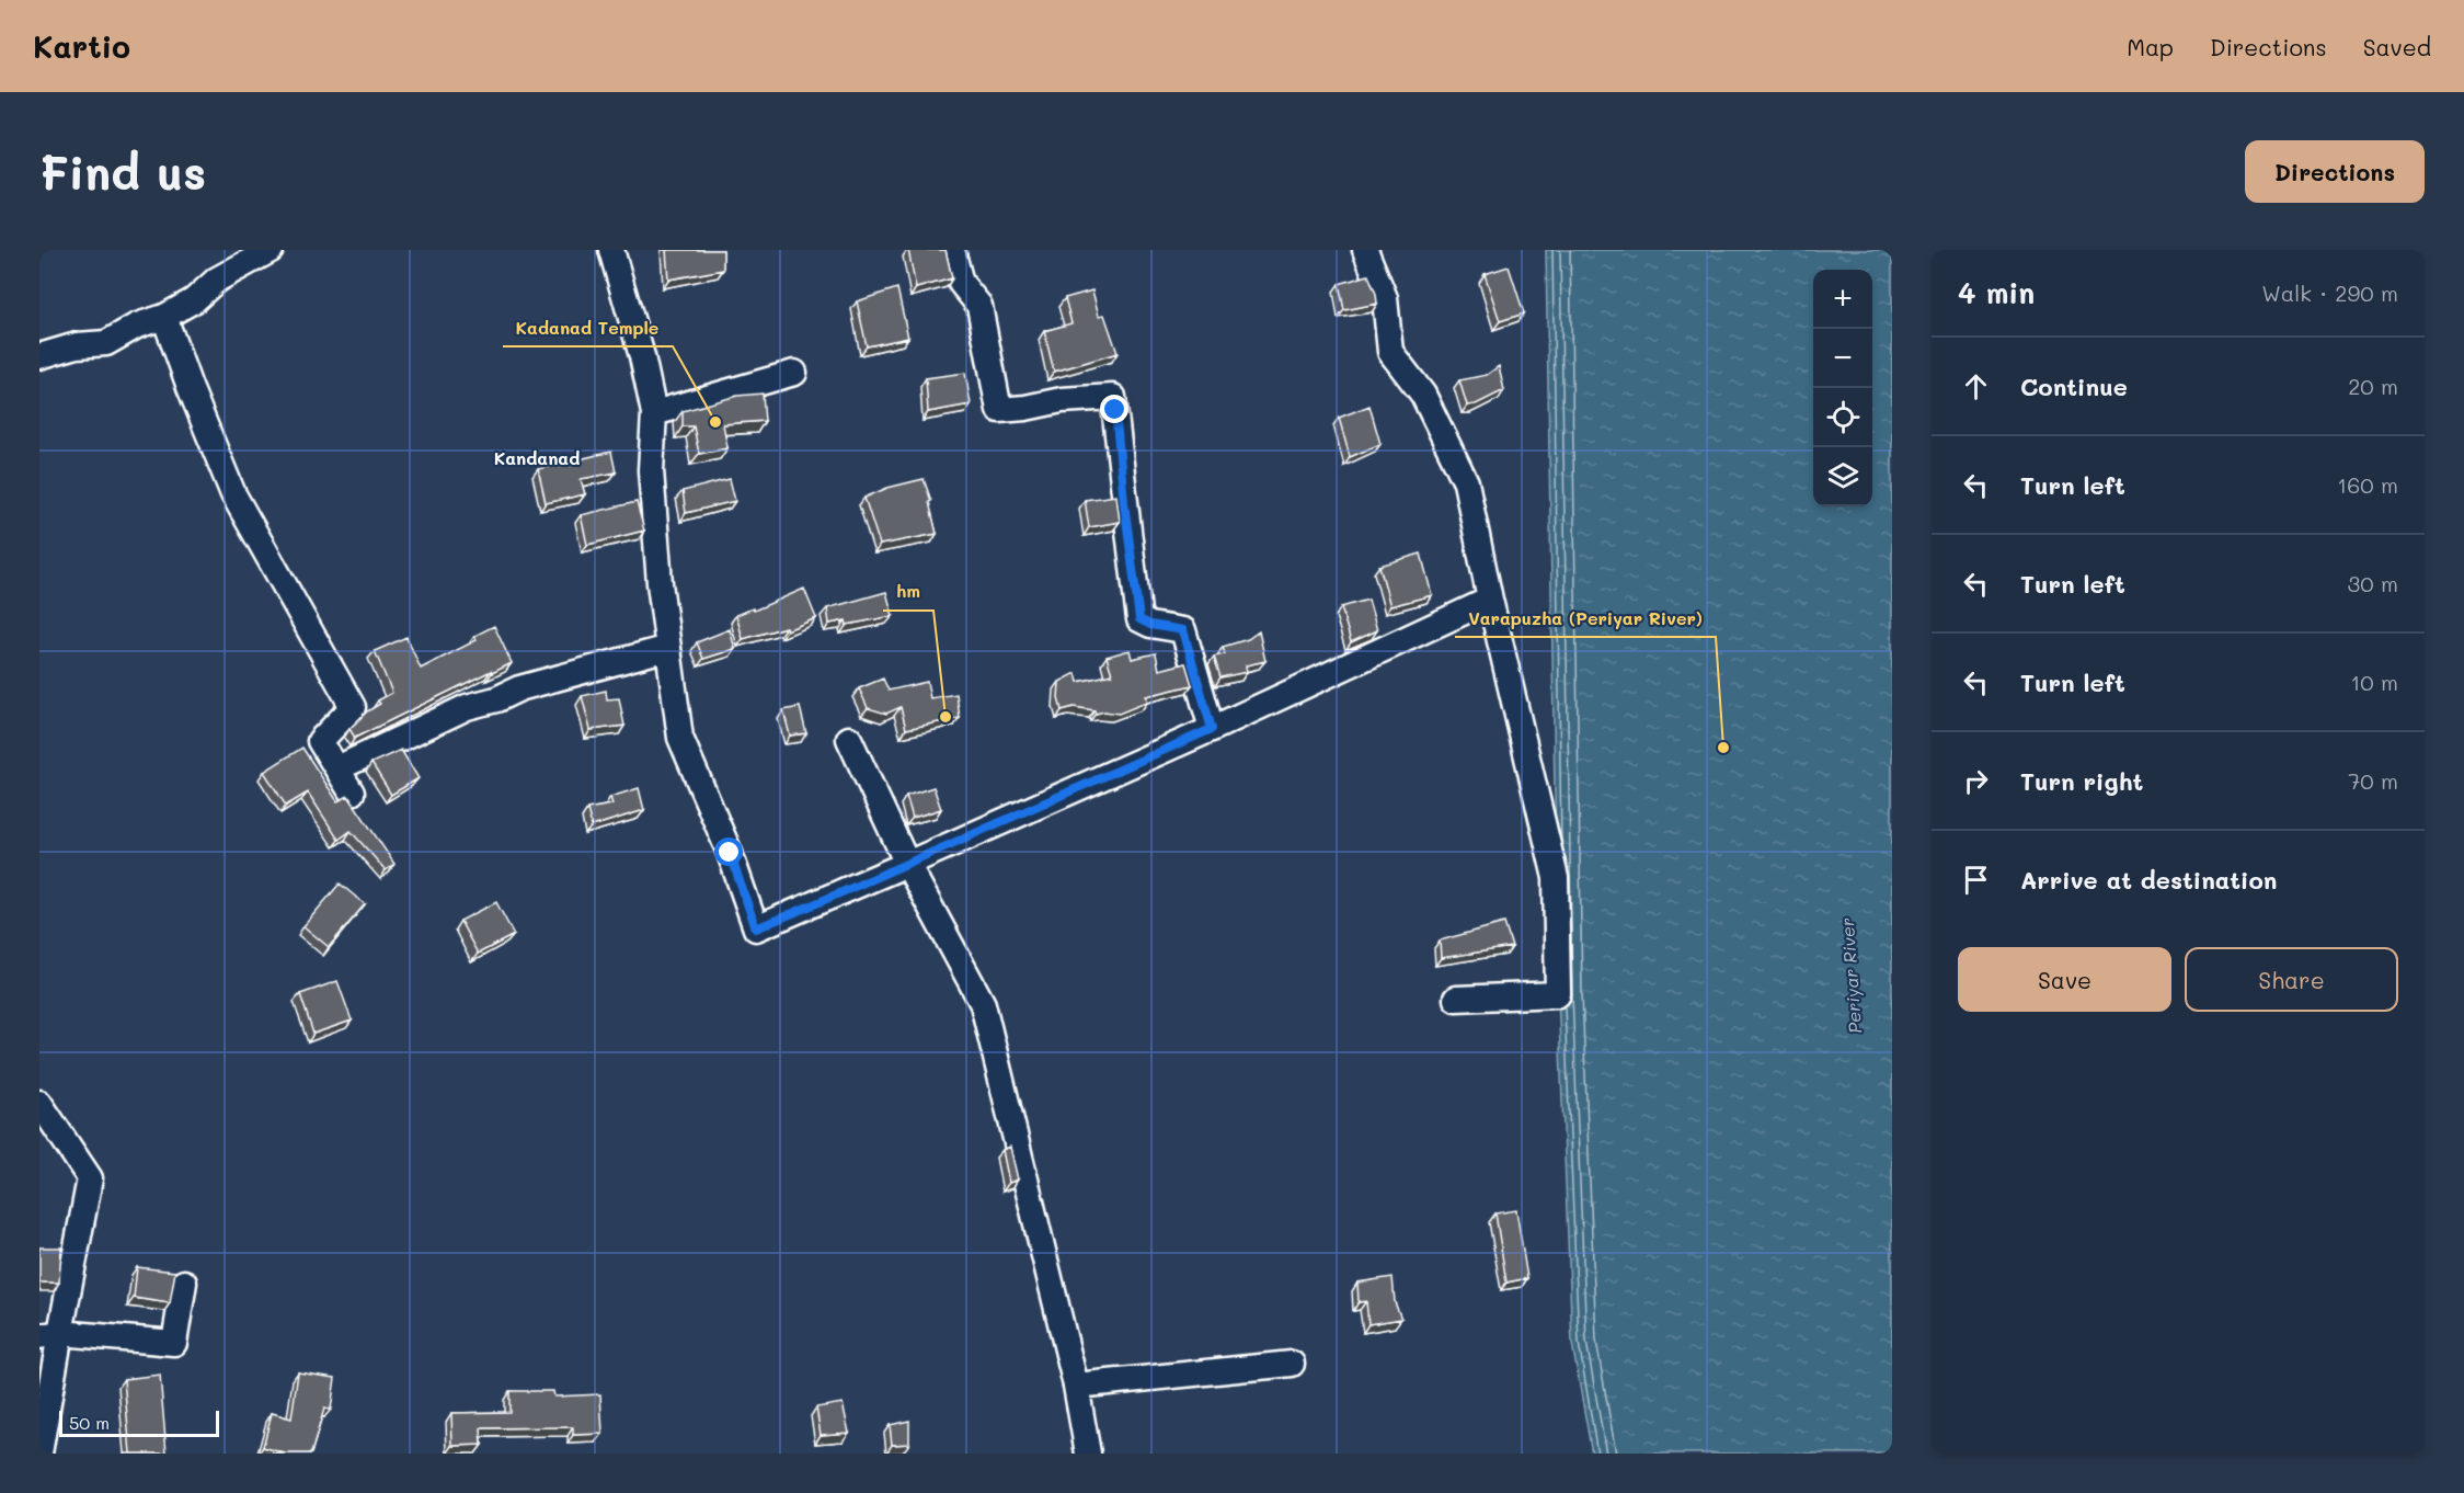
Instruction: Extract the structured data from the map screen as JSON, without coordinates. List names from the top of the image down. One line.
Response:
{"districts":["Kandanad"],"water":["Periyar River"],"places":["Kadanad Temple","hm","Varapuzha (Periyar River)"],"scale_bar":"50 m","page":{"header":"Kartio","nav":["Map","Directions","Saved"],"buttons":["Directions",["Save","Share"]],"title":"Find us","heading":["4 min","Walk · 290 m"],"map_buttons":["+","−"],"list":[["Continue","20 m"],["Turn left","160 m"],["Turn left","30 m"],["Turn left","10 m"],["Turn right","70 m"],"Arrive at destination"],"scale":"50 m"}}
